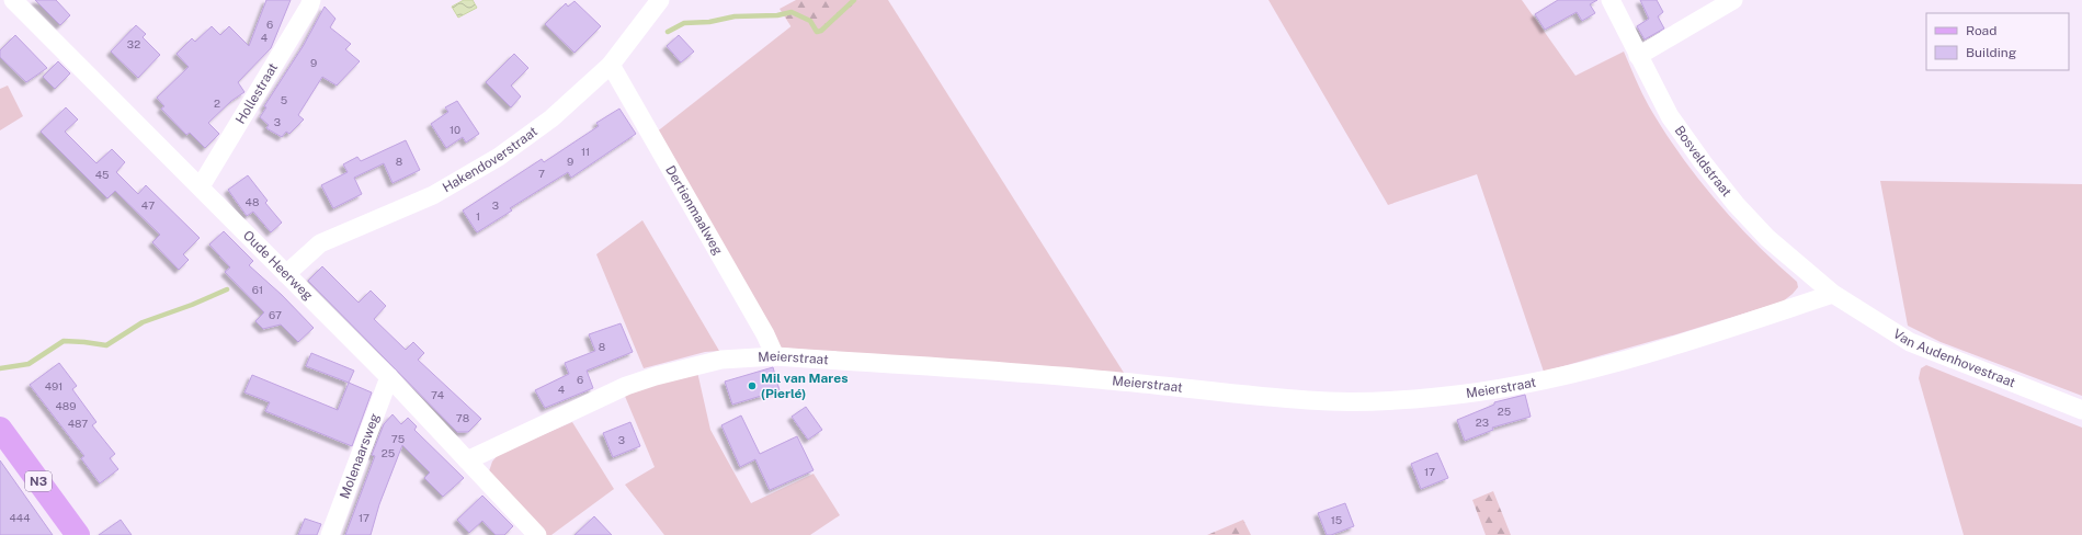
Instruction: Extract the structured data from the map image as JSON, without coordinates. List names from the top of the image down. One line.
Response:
{"streets":{"main road":["N3"],"street":["Hollestraat","Hakendoverstraat","Bosveldstraat","Dertienmaalweg","Oude Heerweg","Van Audenhovestraat","Meierstraat","Molenaarsweg"]},"crossings":[["Hollestraat","Oude Heerweg"],["Hakendoverstraat","Dertienmaalweg"],["Hakendoverstraat","Oude Heerweg"],["Bosveldstraat","Van Audenhovestraat"],["Bosveldstraat","Meierstraat"],["Dertienmaalweg","Meierstraat"],["Oude Heerweg","Meierstraat"],["Oude Heerweg","Molenaarsweg"],["Van Audenhovestraat","Meierstraat"]],"places":["Mil van Mares (Pierlé)"],"house_numbers":["6","4","32","9","5","2","3","10","11","8","9","7","45","48","47","3","1","61","67","8","6","491","4","74","489","25","78","23","487","75","3","25","17","444","17","15"],"legend":["Road","Building"]}
